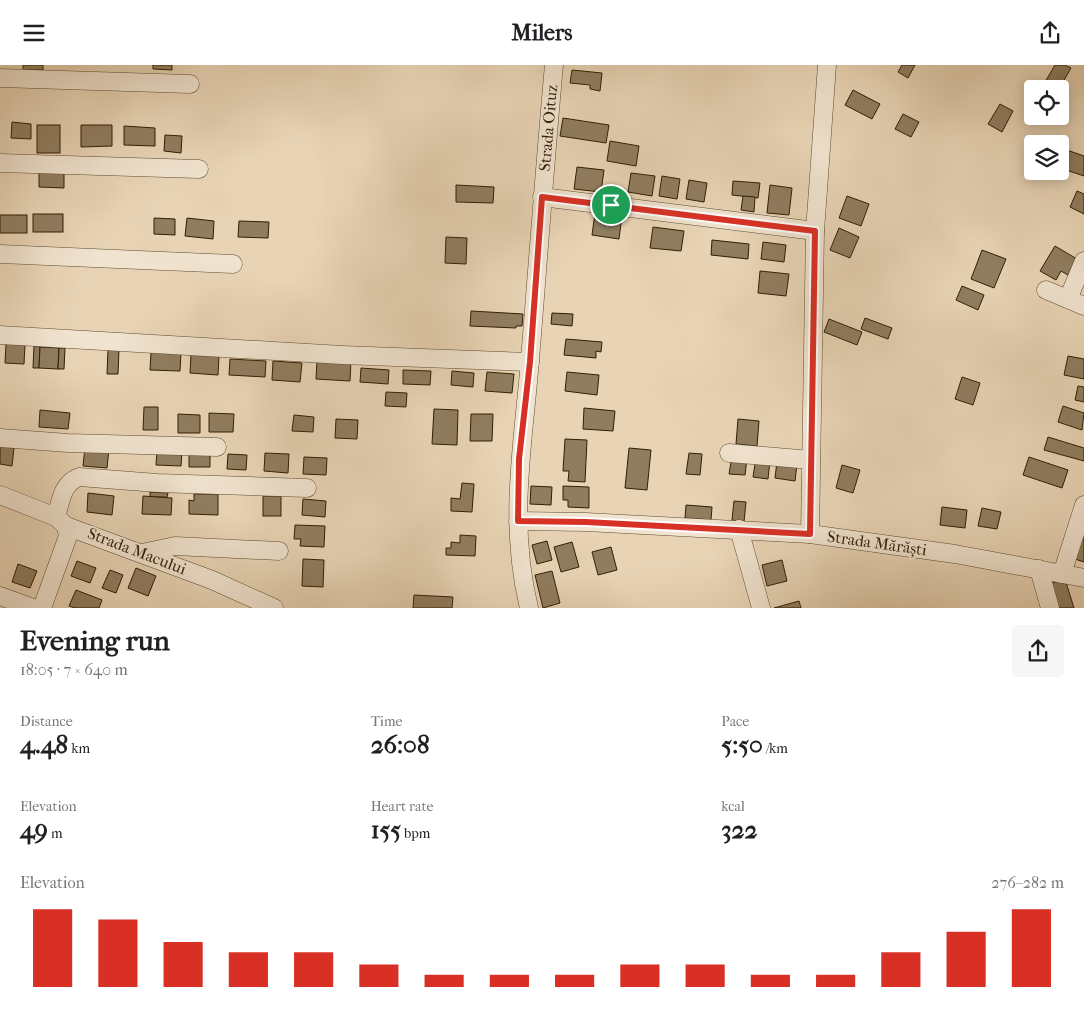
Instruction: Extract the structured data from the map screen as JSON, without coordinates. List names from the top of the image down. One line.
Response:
{"streets":{"street":["Strada Oituz","Strada Mărăști","Strada Macului"]},"crossings":[["Strada Oituz","Strada Mărăști"]],"page":{"header":"Milers","heading":["Evening run","18:05 · 7 × 640 m"],"stats":[["Distance","4.48 km"],["Time","26:08"],["Pace","5:50 /km"],["Elevation","49 m"],["Heart rate","155 bpm"],["kcal","322"]],"chart":["Elevation","276–282 m"]}}
